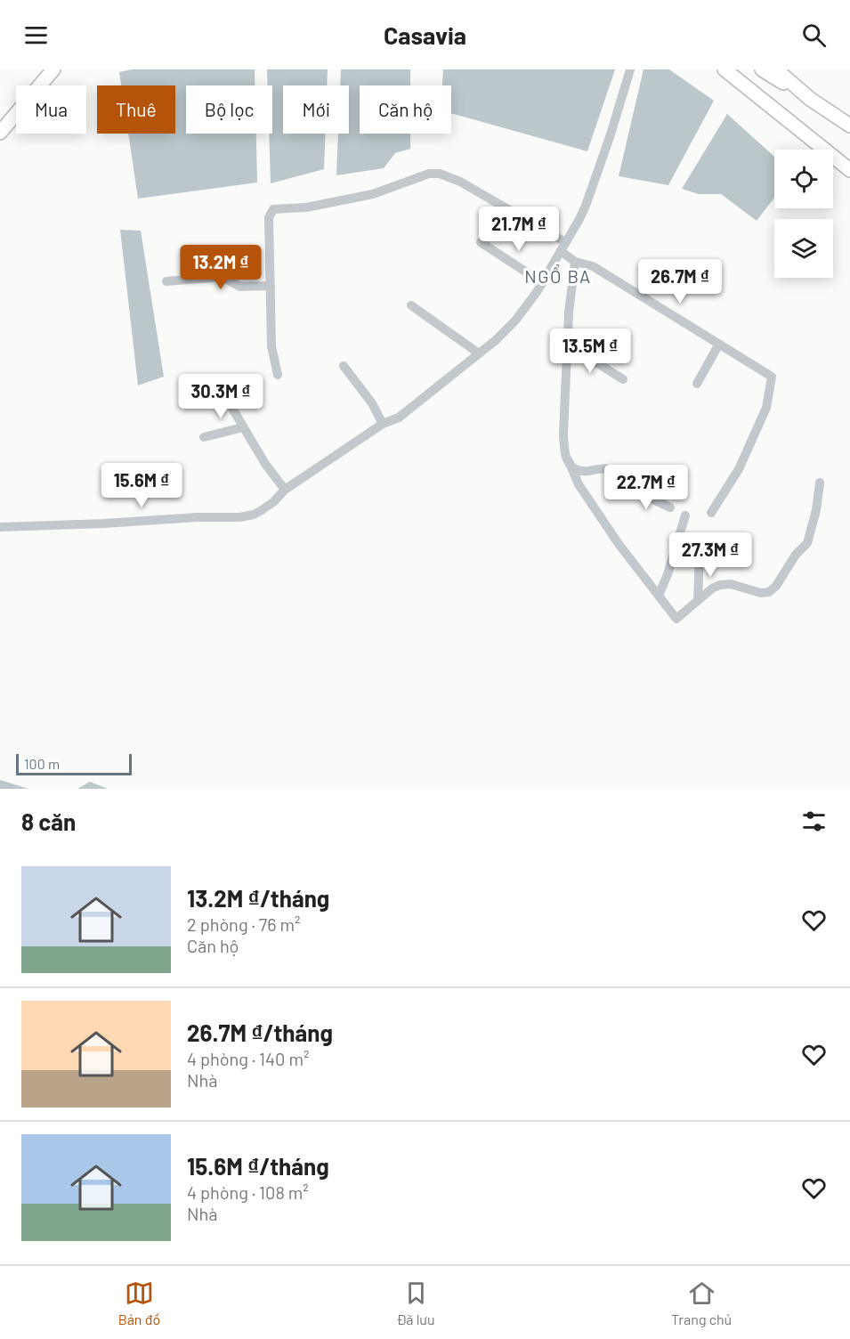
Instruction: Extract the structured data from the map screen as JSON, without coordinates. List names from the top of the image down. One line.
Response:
{"districts":["NGỔ BA"],"scale_bar":"100 m","page":{"header":"Casavia","chip":["Mua","Thuê","Bộ lọc","Mới","Căn hộ"],"price":["21.7M ₫","13.2M ₫","26.7M ₫","13.5M ₫","30.3M ₫","15.6M ₫","22.7M ₫","27.3M ₫"],"scale":"100 m","heading":"8 căn","list":[{"name":"13.2M ₫/tháng","note":"2 phòng · 76 m² · Căn hộ"},{"name":"26.7M ₫/tháng","note":"4 phòng · 140 m² · Nhà"},{"name":"15.6M ₫/tháng","note":"4 phòng · 108 m² · Nhà"}],"tabs":["Bản đồ","Đã lưu","Trang chủ"]}}
